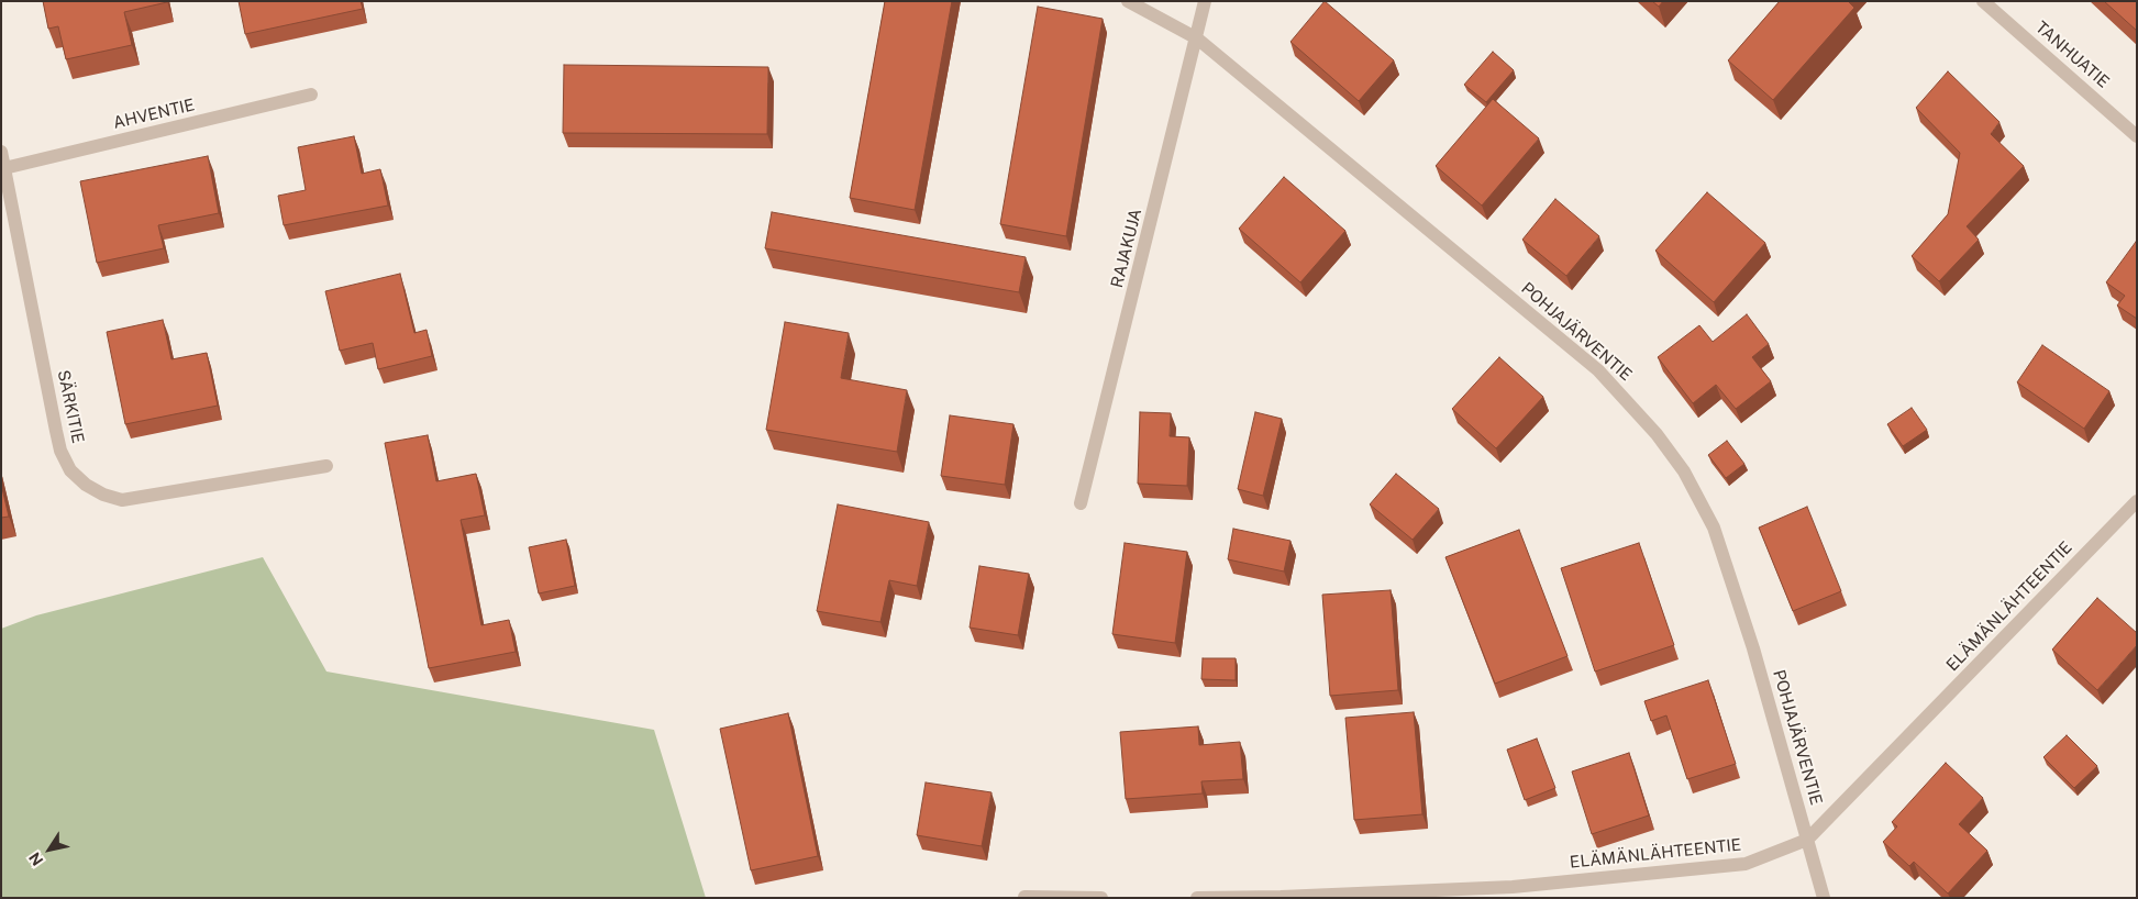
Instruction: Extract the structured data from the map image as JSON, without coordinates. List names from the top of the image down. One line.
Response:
{"streets":{"street":["TANHUATIE","AHVENTIE","RAJAKUJA","POHJAJÄRVENTIE","SÄRKITIE","ELÄMÄNLÄHTEENTIE"]},"crossings":[["AHVENTIE","SÄRKITIE"],["RAJAKUJA","POHJAJÄRVENTIE"],["POHJAJÄRVENTIE","ELÄMÄNLÄHTEENTIE"]],"north":"bottom left"}
